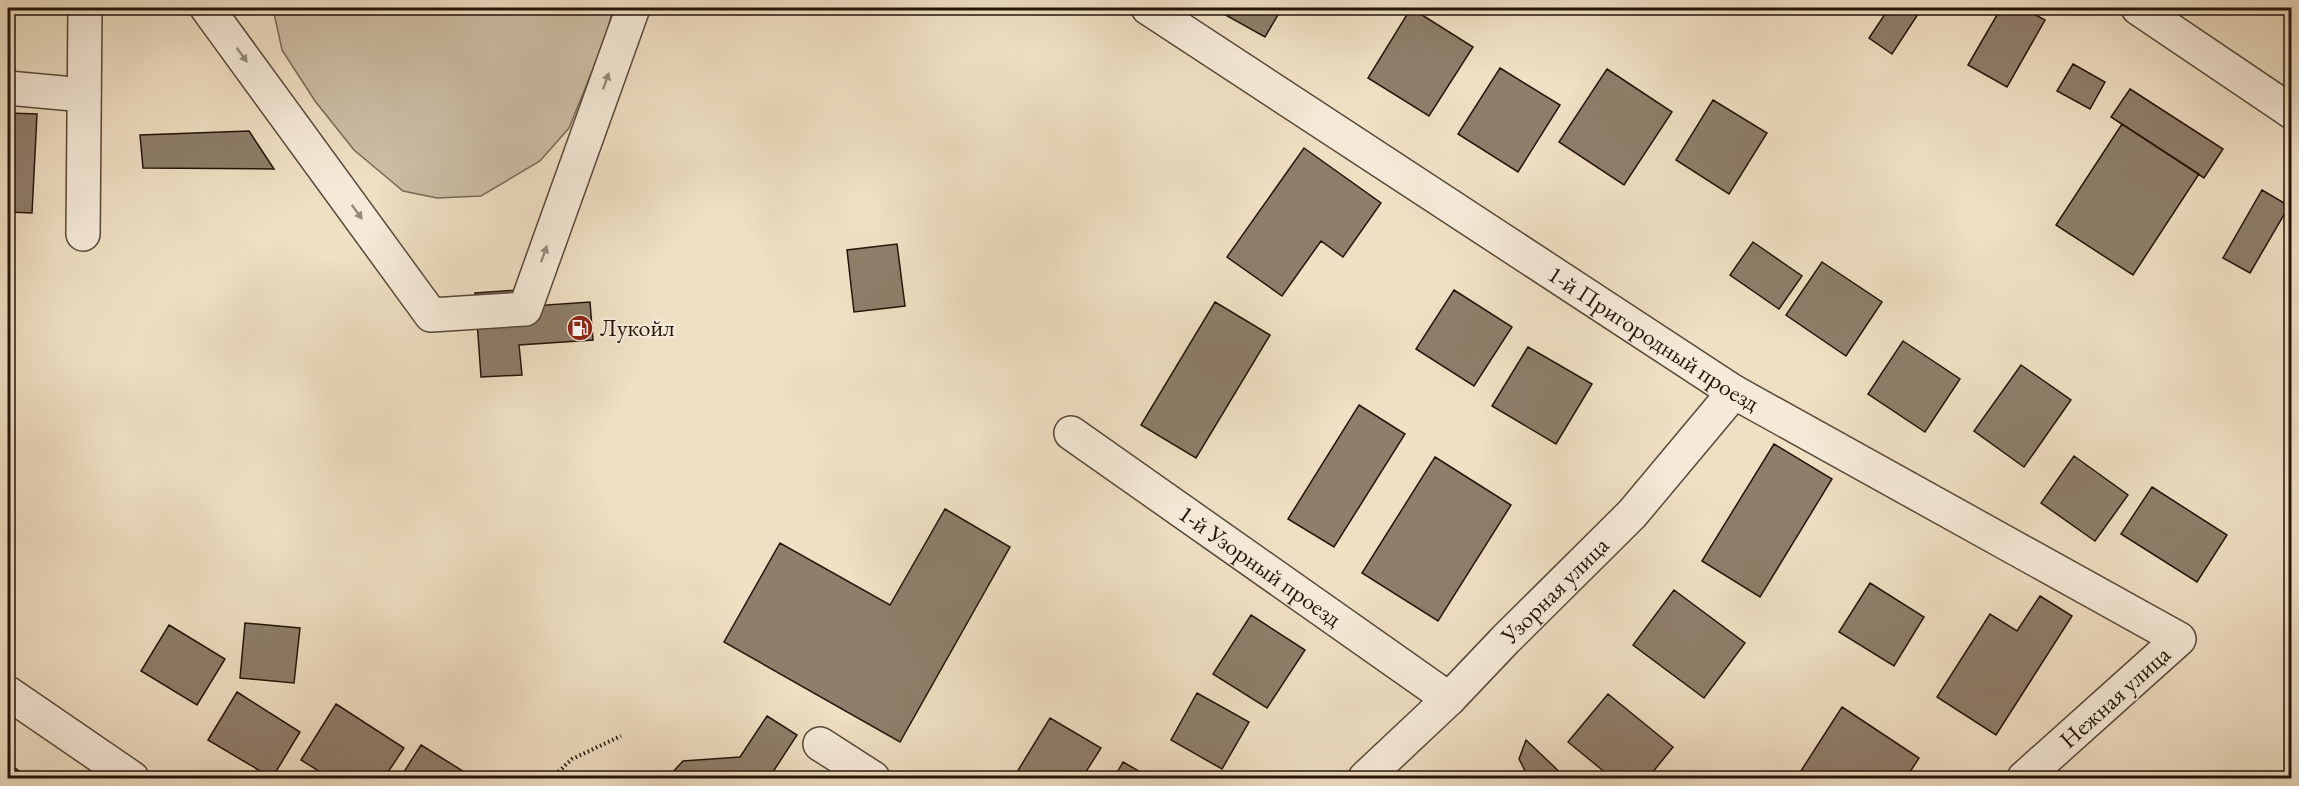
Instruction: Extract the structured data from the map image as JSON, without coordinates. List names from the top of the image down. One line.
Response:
{"streets":{"street":["1-й Пригородный проезд","1-й Узорный проезд","Узорная улица","Нежная улица"]},"crossings":[["1-й Пригородный проезд","Узорная улица"],["1-й Пригородный проезд","Нежная улица"],["1-й Узорный проезд","Узорная улица"]],"places":{"fuel station":["Лукойл"]}}
